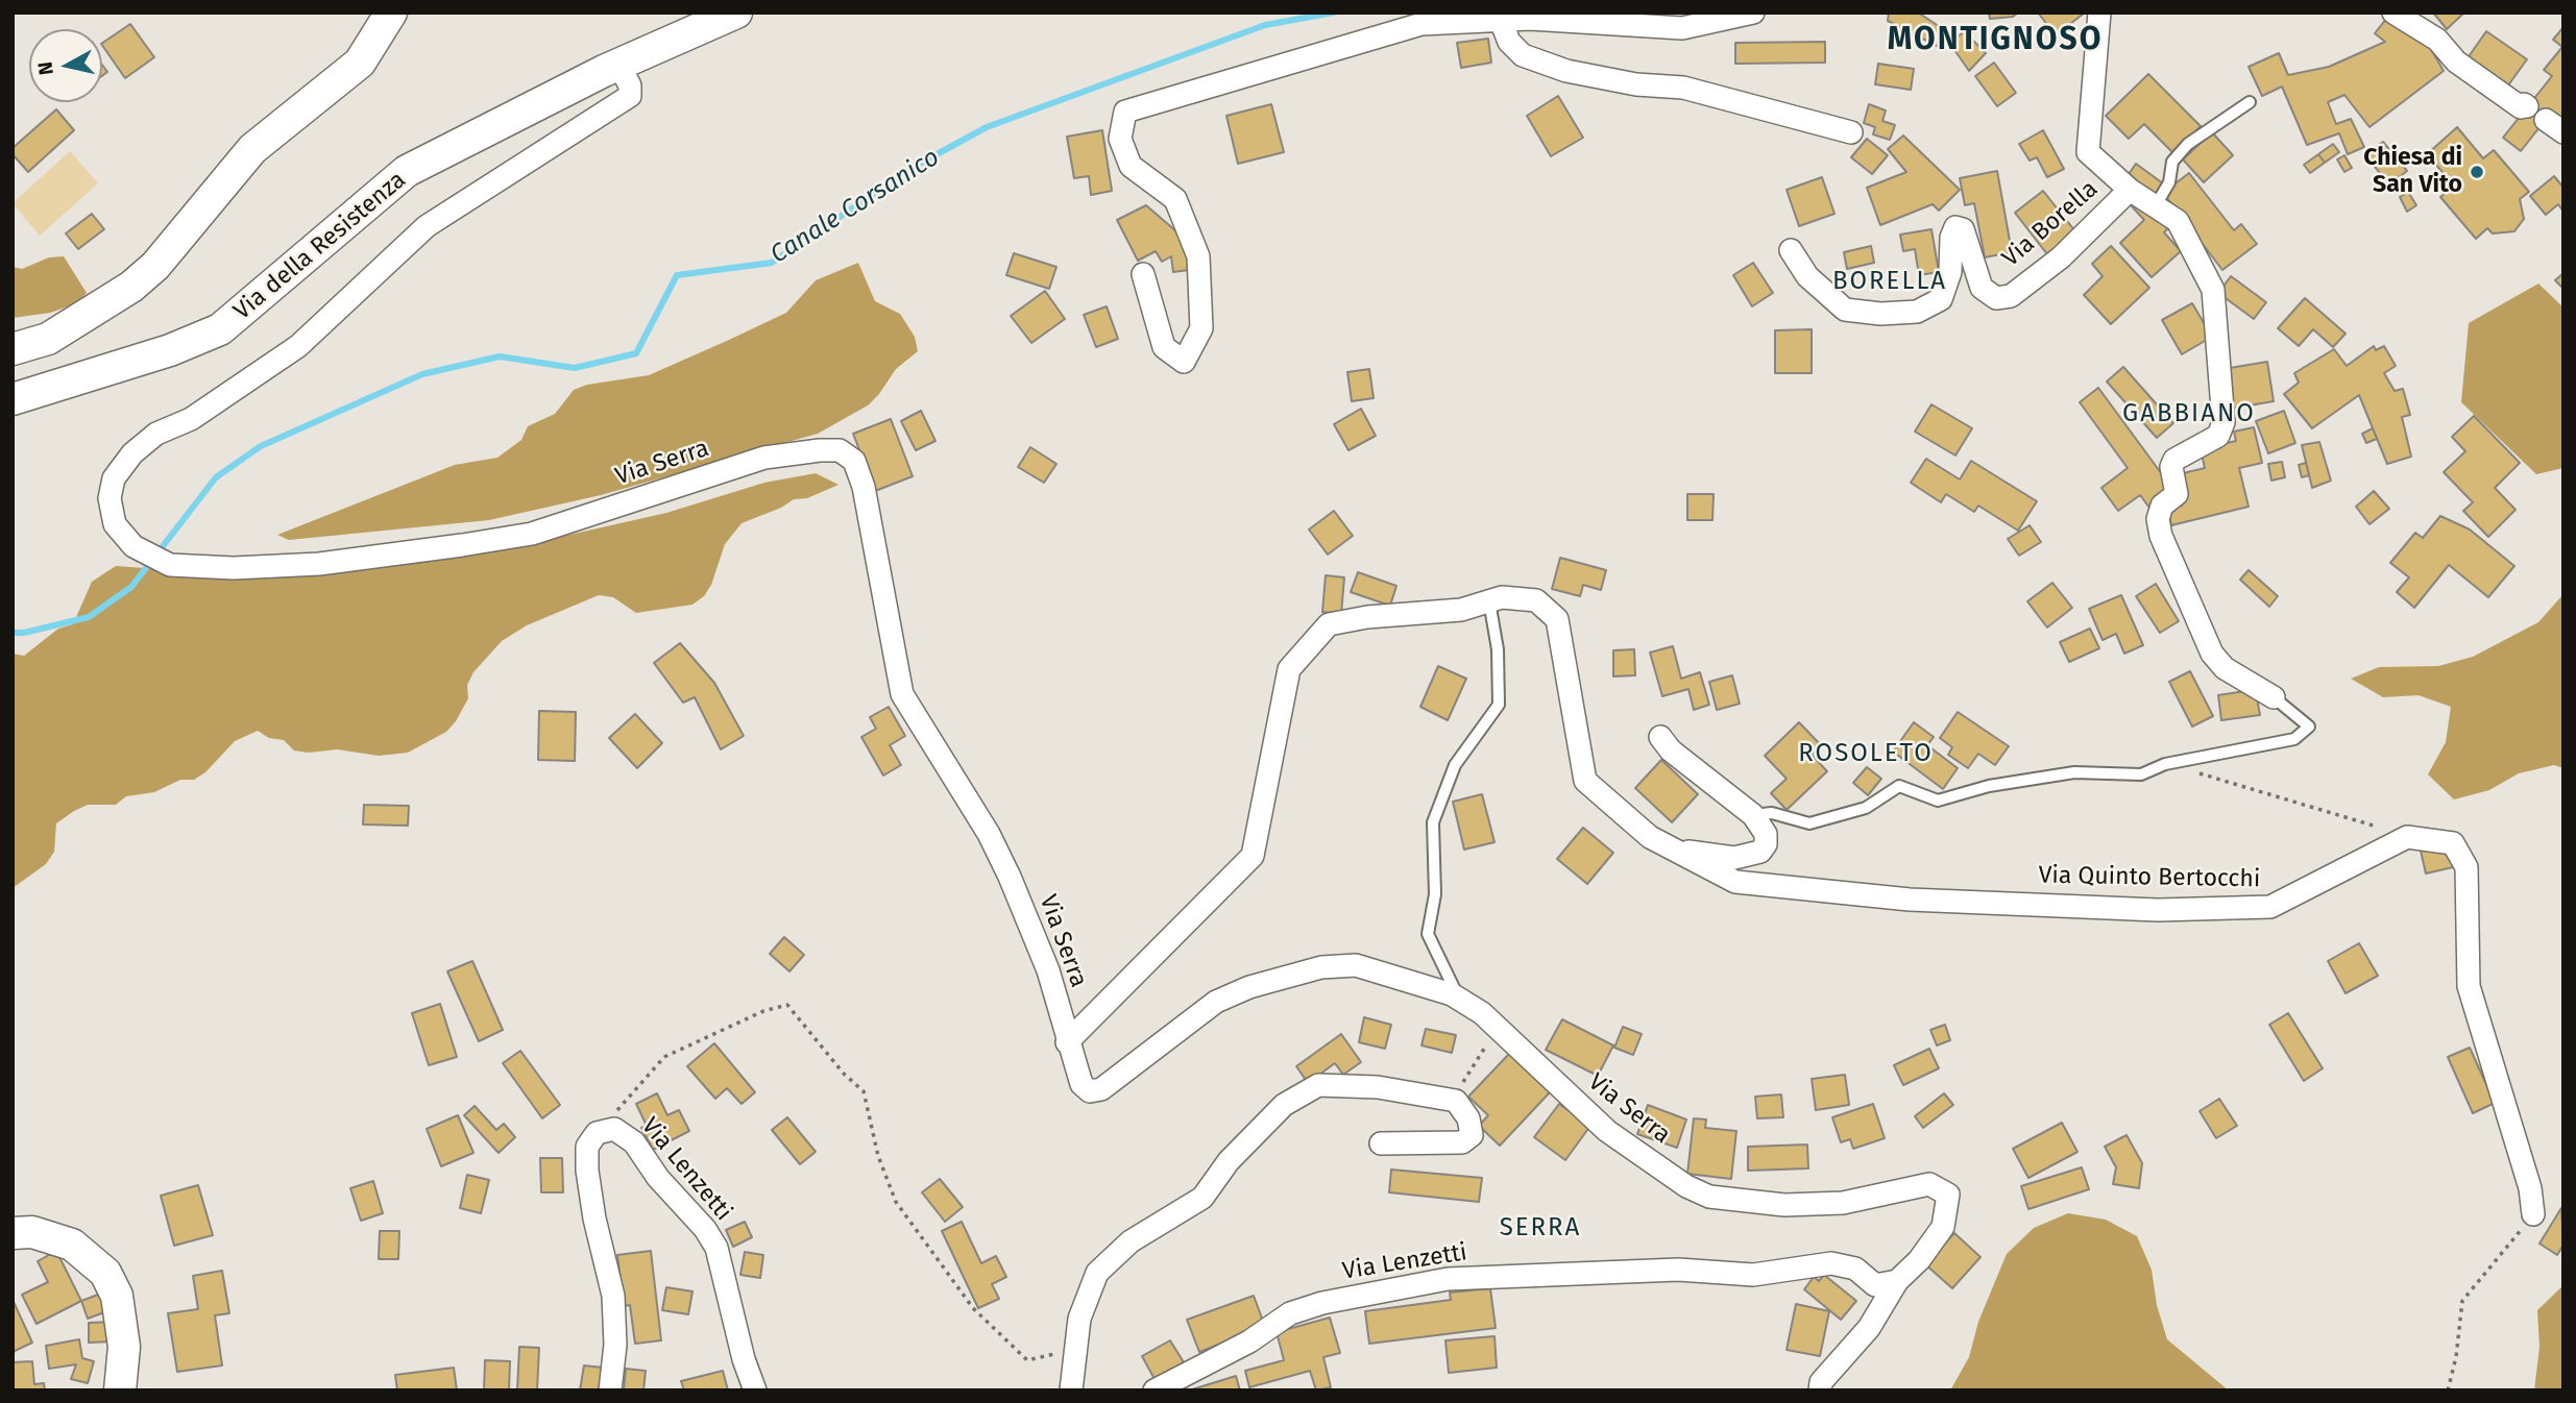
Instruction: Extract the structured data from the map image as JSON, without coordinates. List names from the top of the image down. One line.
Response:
{"streets":{"street":["Via Borella","Via della Resistenza","Via Serra","Via Quinto Bertocchi","Via Lenzetti"]},"crossings":[["Via della Resistenza","Via Serra"],["Via Serra","Via Quinto Bertocchi"],["Via Serra","Via Lenzetti"]],"districts":["MONTIGNOSO","BORELLA","GABBIANO","ROSOLETO","SERRA"],"water":["Canale Corsanico"],"places":["Chiesa di San Vito"],"north":"left"}
